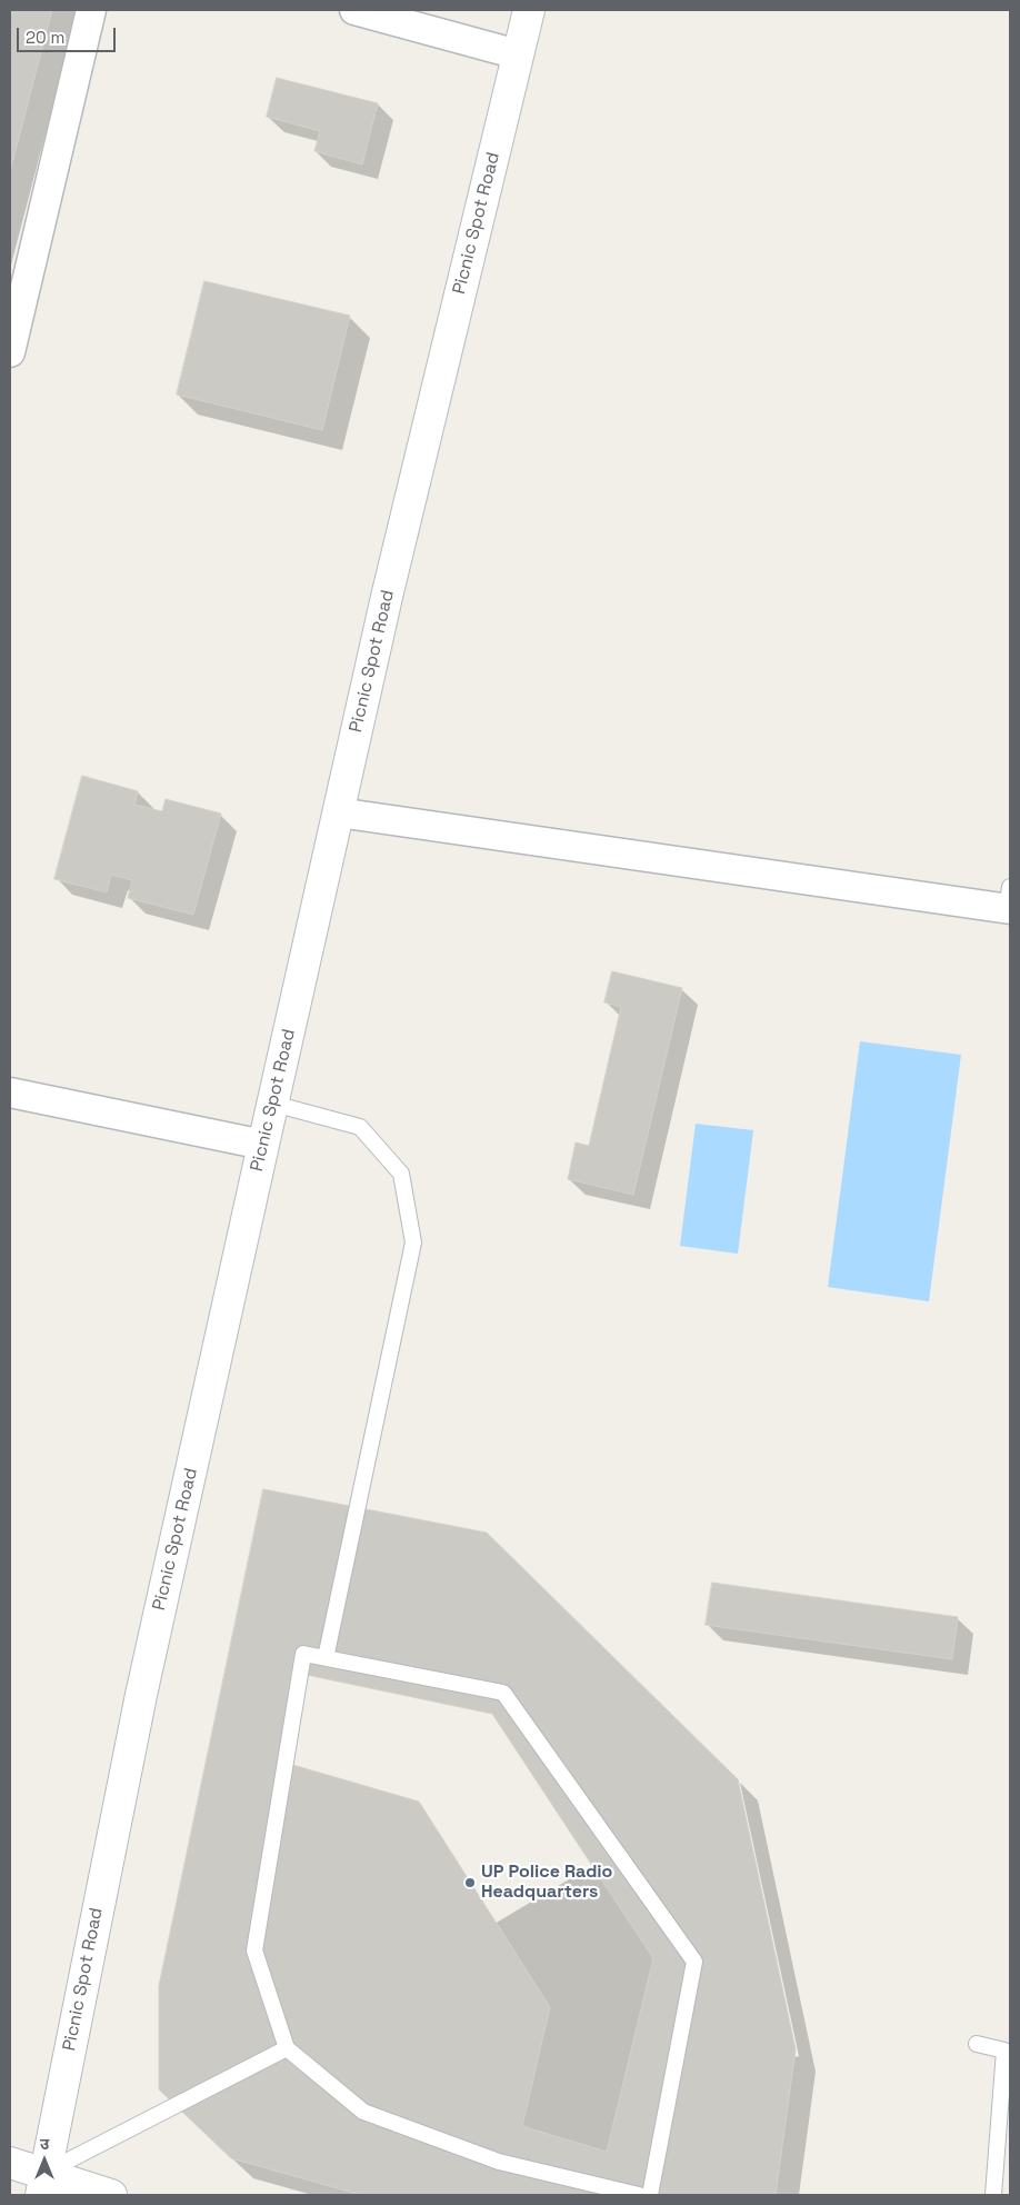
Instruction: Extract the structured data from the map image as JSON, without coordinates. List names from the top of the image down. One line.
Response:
{"streets":{"street":["Picnic Spot Road"]},"places":["UP Police Radio Headquarters"],"scale_bar":"20 m","north":"top"}
